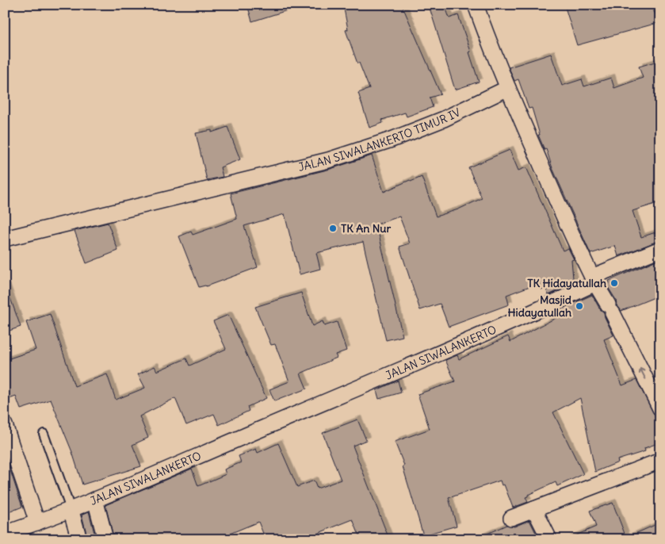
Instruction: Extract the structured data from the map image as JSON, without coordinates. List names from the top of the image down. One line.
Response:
{"streets":{"street":["JALAN SIWALANKERTO TIMUR IV","JALAN SIWALANKERTO"]},"places":["TK An Nur","TK Hidayatullah","Masjid Hidayatullah"]}
